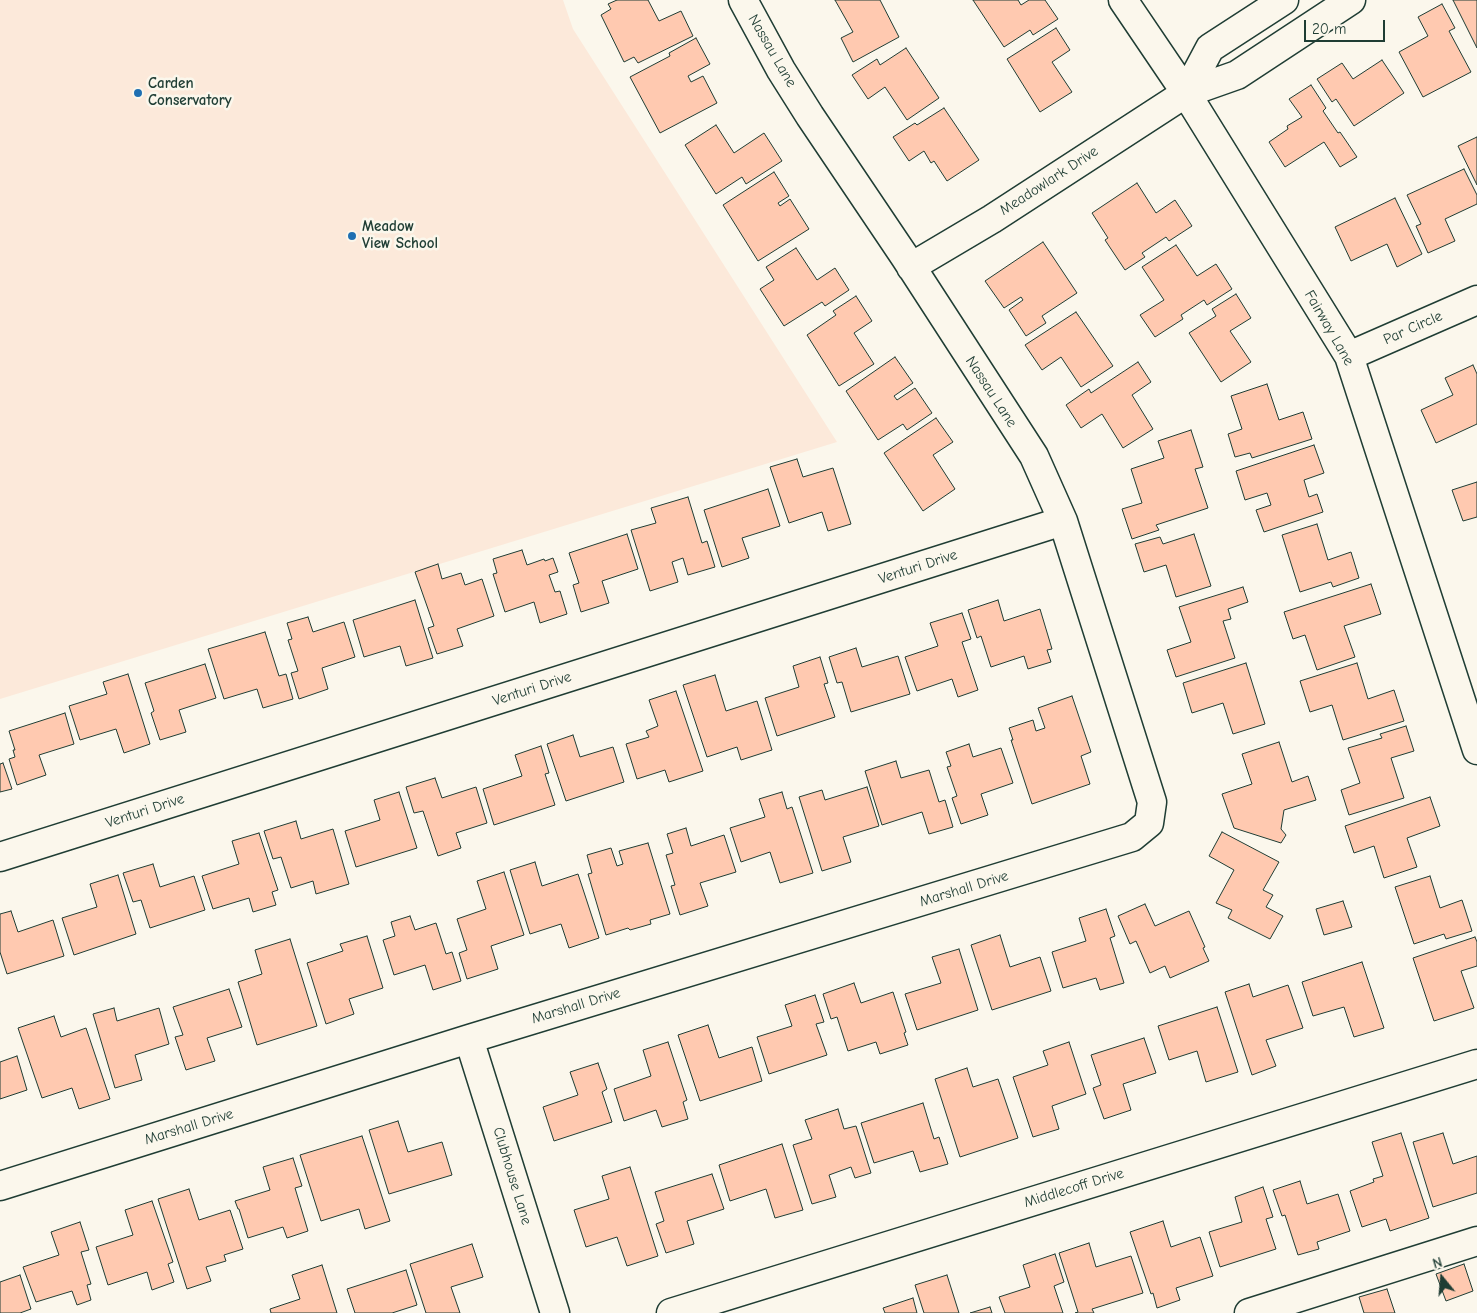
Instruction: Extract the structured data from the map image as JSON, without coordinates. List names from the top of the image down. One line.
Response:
{"streets":{"street":["Nassau Lane","Meadowlark Drive","Fairway Lane","Par Circle","Venturi Drive","Marshall Drive","Clubhouse Lane","Middlecoff Drive"]},"crossings":[["Nassau Lane","Meadowlark Drive"],["Nassau Lane","Venturi Drive"],["Nassau Lane","Marshall Drive"],["Meadowlark Drive","Fairway Lane"],["Fairway Lane","Par Circle"],["Marshall Drive","Clubhouse Lane"]],"places":["Carden Conservatory","Meadow View School"],"scale_bar":"20 m","north":"top"}
